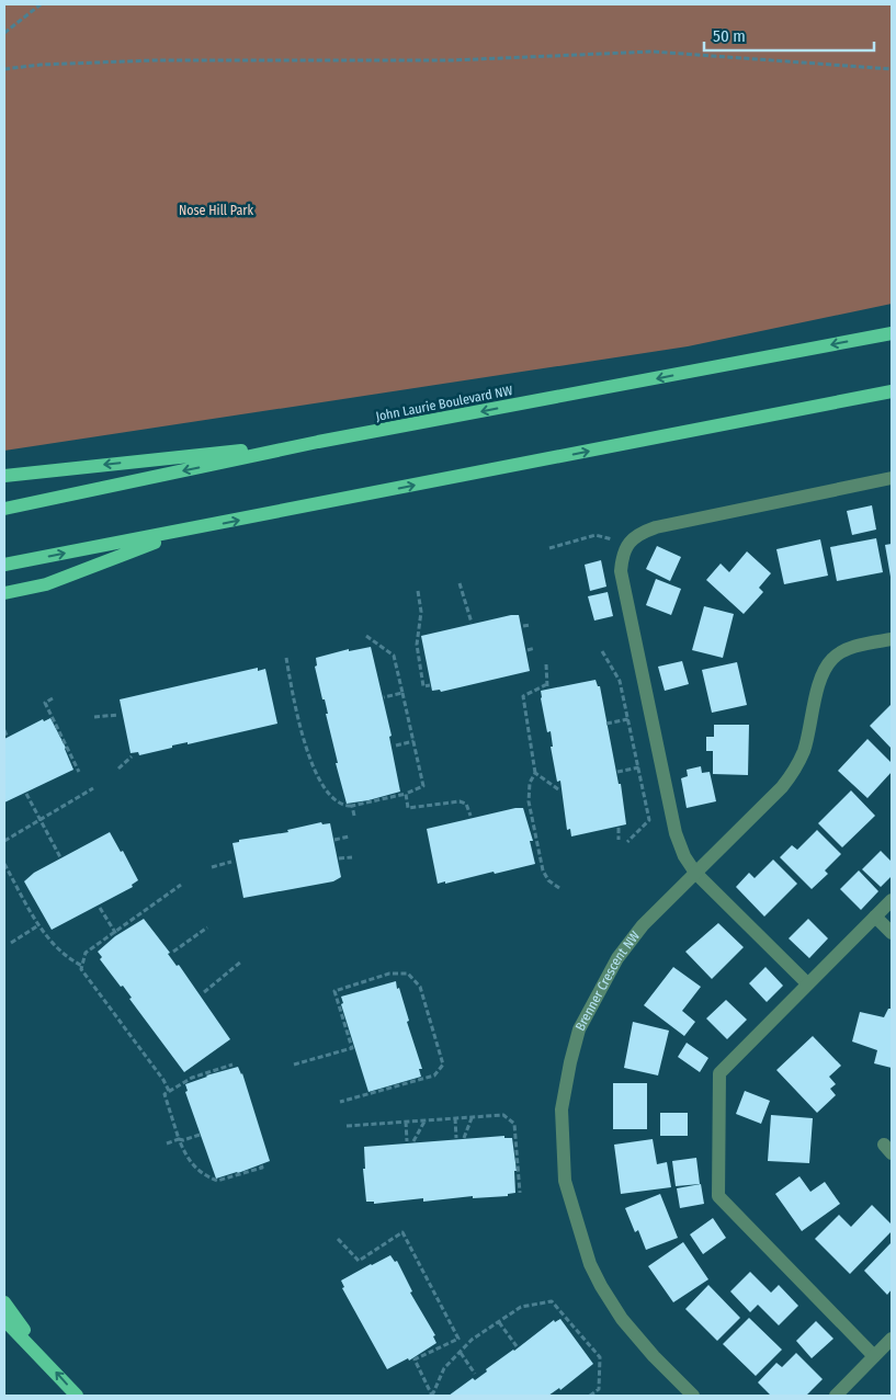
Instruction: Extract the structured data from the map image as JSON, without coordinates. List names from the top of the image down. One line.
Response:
{"streets":{"main road":["John Laurie Boulevard NW"],"street":["Brenner Crescent NW"]},"parks":["Nose Hill Park"],"scale_bar":"50 m"}
